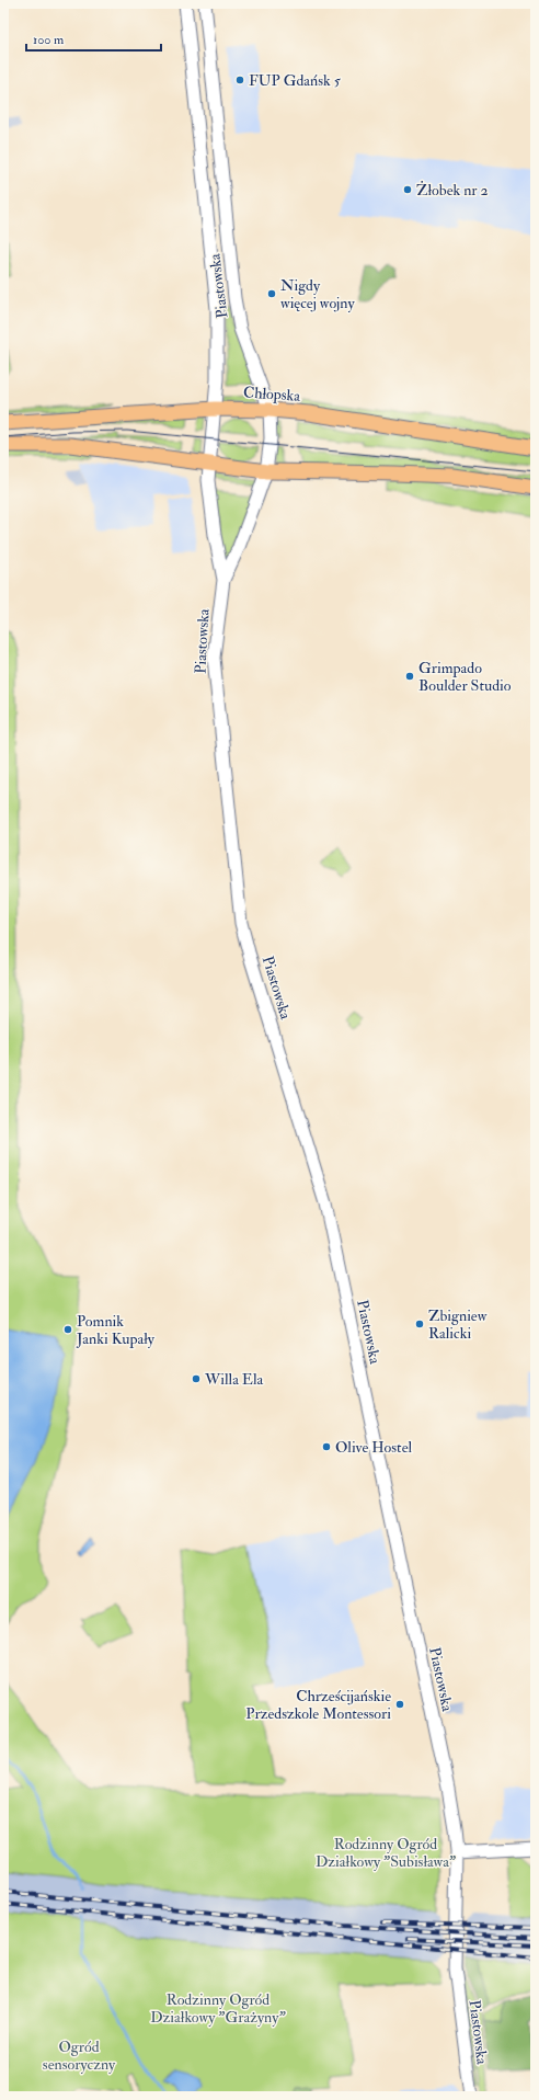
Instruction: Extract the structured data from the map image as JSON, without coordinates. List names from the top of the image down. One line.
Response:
{"streets":{"main road":["Chłopska"],"street":["Piastowska"]},"crossings":[["Piastowska","Chłopska"]],"parks":["Rodzinny Ogród Działkowy \"Subisława\"","Rodzinny Ogród Działkowy \"Grażyny\"","Ogród sensoryczny"],"places":["FUP Gdańsk 5","Żłobek nr 2","Nigdy więcej wojny","Grimpado Boulder Studio","Zbigniew Ralicki","Pomnik Janki Kupały","Willa Ela","Olive Hostel","Chrześcijańskie Przedszkole Montessori"],"scale_bar":"100 m"}
